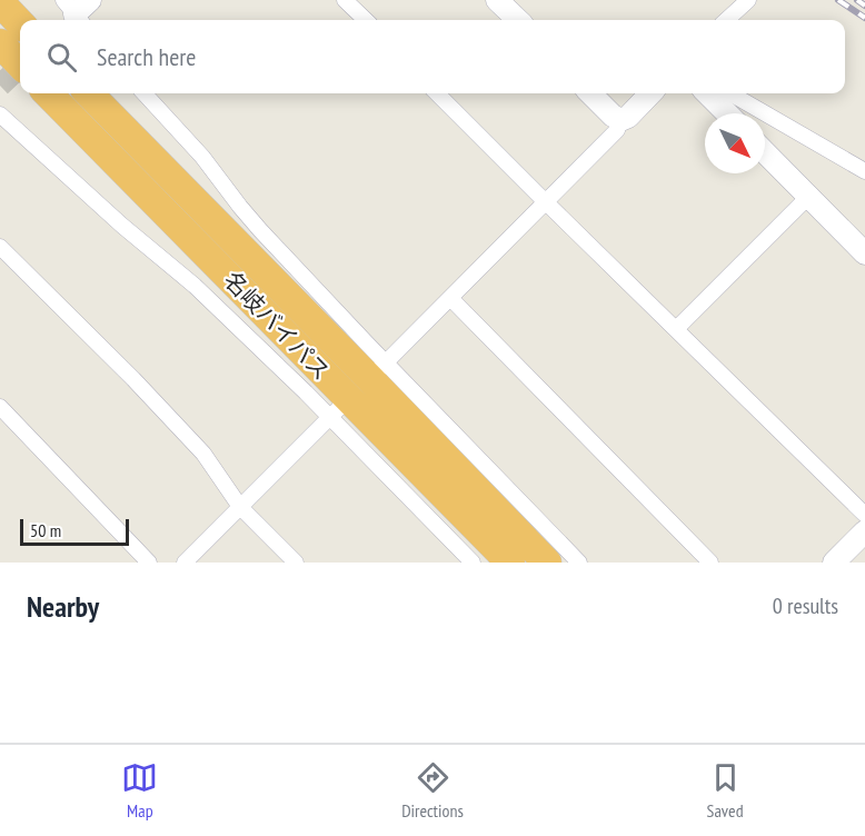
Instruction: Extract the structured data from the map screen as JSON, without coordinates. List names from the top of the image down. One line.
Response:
{"streets":{"highway":["名岐バイパス"]},"scale_bar":"50 m","north":"bottom right","page":{"search":"Search here","scale":"50 m","heading":["Nearby","0 results"],"nav":["Map","Directions","Saved"]}}
